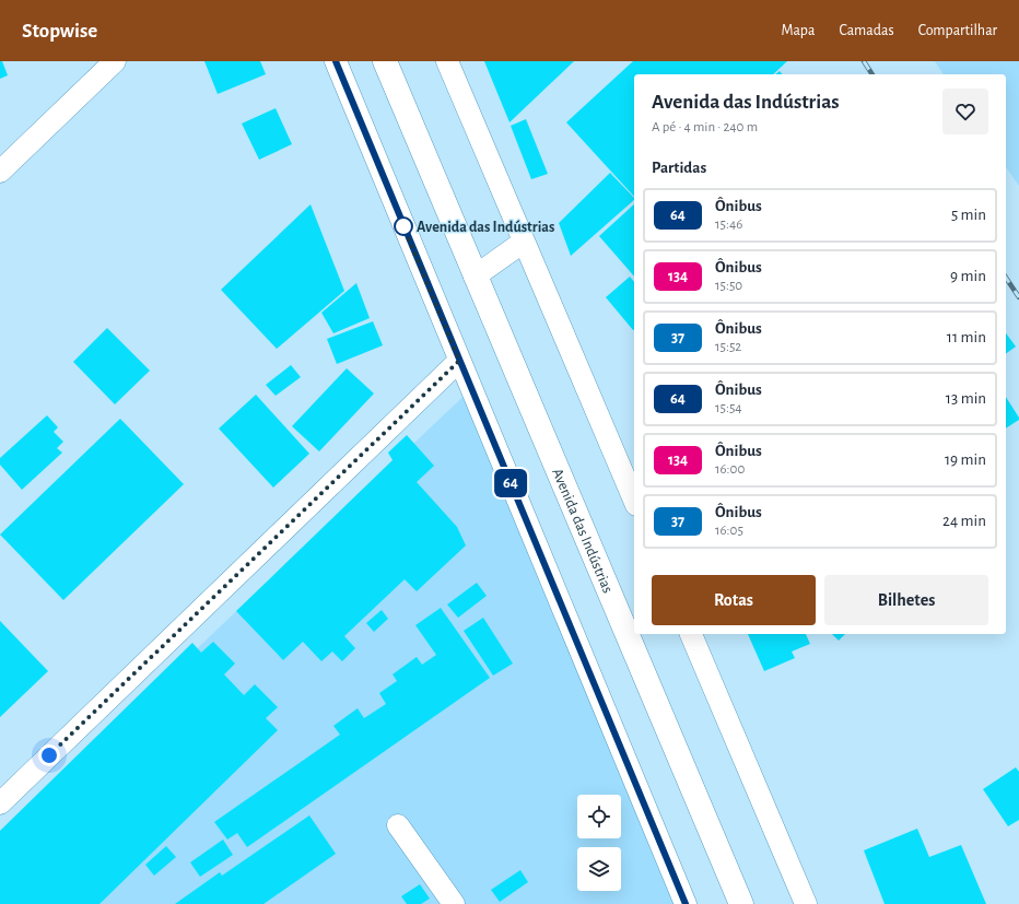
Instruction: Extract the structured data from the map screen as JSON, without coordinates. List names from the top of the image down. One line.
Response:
{"streets":{"main road":["Avenida das Indústrias"]},"places":["Avenida das Indústrias"],"lines":["bus line 64"],"page":{"header":"Stopwise","nav":["Mapa","Camadas","Compartilhar"],"on_map":"64","heading":[["Avenida das Indústrias","A pé · 4 min · 240 m"],"Partidas"],"list":[{"mark":"64","name":"Ônibus","note":"15:46","value":"5 min"},{"mark":"134","name":"Ônibus","note":"15:50","value":"9 min"},{"mark":"37","name":"Ônibus","note":"15:52","value":"11 min"},{"mark":"64","name":"Ônibus","note":"15:54","value":"13 min"},{"mark":"134","name":"Ônibus","note":"16:00","value":"19 min"},{"mark":"37","name":"Ônibus","note":"16:05","value":"24 min"}],"buttons":["Rotas","Bilhetes"]}}
